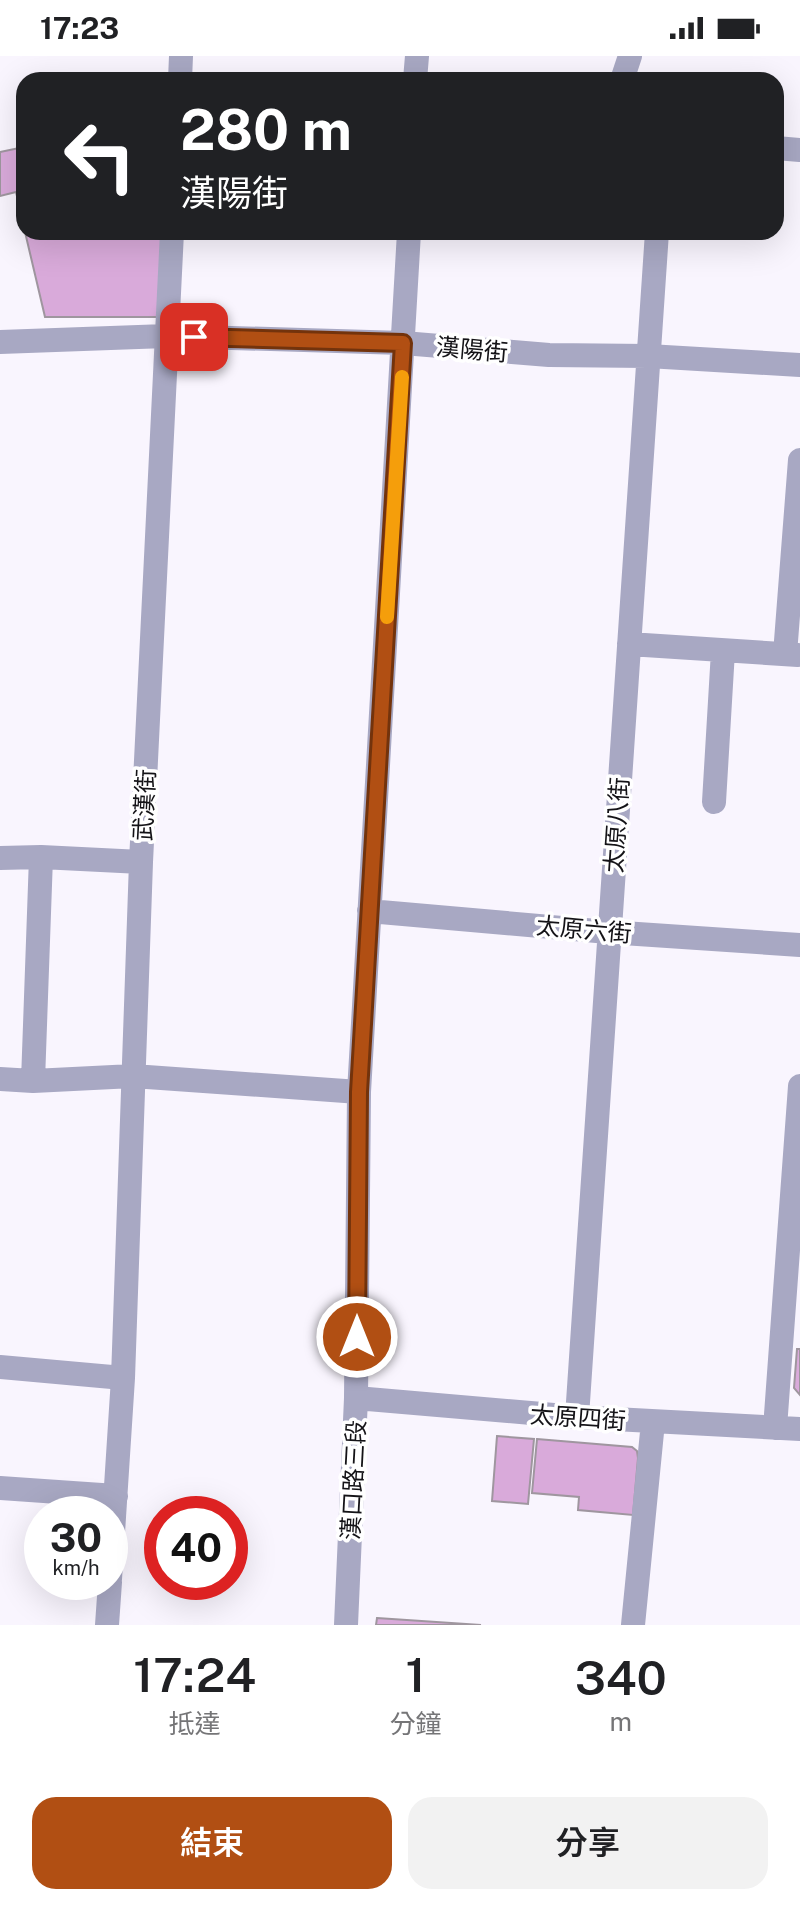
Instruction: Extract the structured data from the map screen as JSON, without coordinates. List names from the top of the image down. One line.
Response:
{"streets":{"street":["漢陽街","武漢街","太原八街","太原六街","太原四街","漢口路三段"]},"crossings":[["漢陽街","武漢街"],["漢陽街","太原八街"],["漢陽街","漢口路三段"],["太原八街","太原六街"],["太原八街","太原四街"],["太原六街","漢口路三段"],["太原四街","漢口路三段"]],"page":{"status":"17:23","turn":["280 m","漢陽街"],"speed":"30 km/h","limit":"40","eta":["17:24","抵達","1","分鐘","340","m"],"buttons":["結束","分享"]}}
